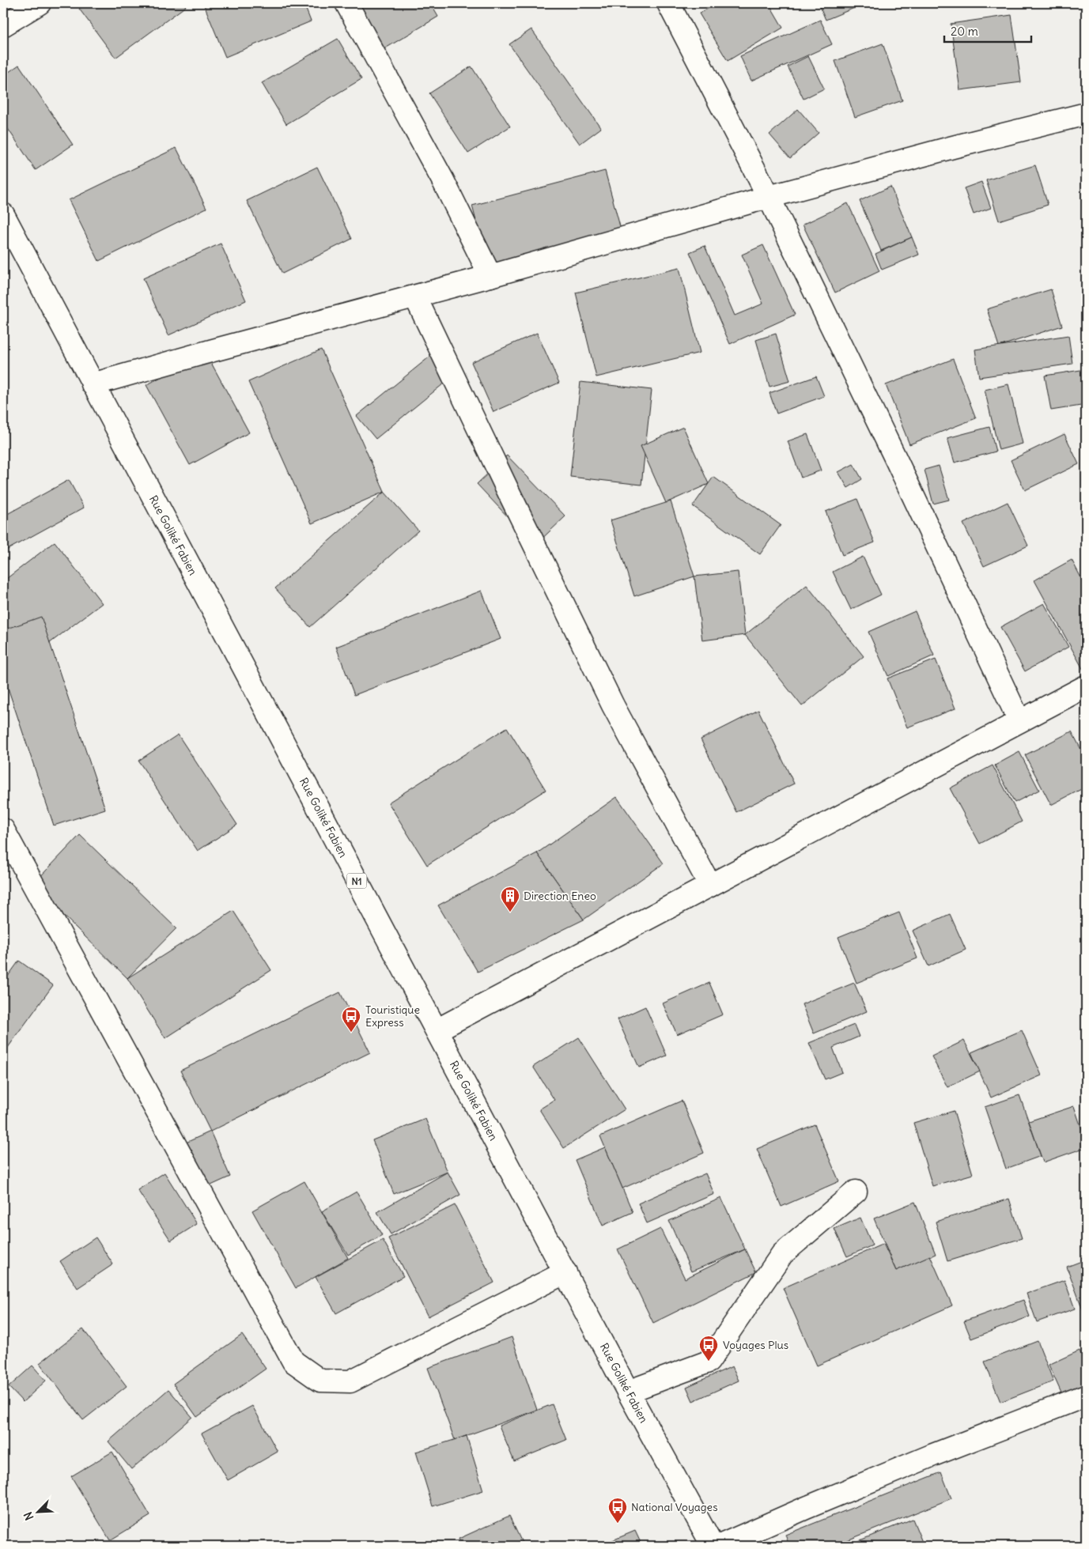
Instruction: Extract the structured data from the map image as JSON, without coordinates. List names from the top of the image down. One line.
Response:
{"streets":{"main road":["Rue Goliké Fabien","N1"]},"places":{"building":["Direction Eneo"],"bus stop":["Touristique Express","Voyages Plus","National Voyages"]},"scale_bar":"20 m","north":"bottom left"}
